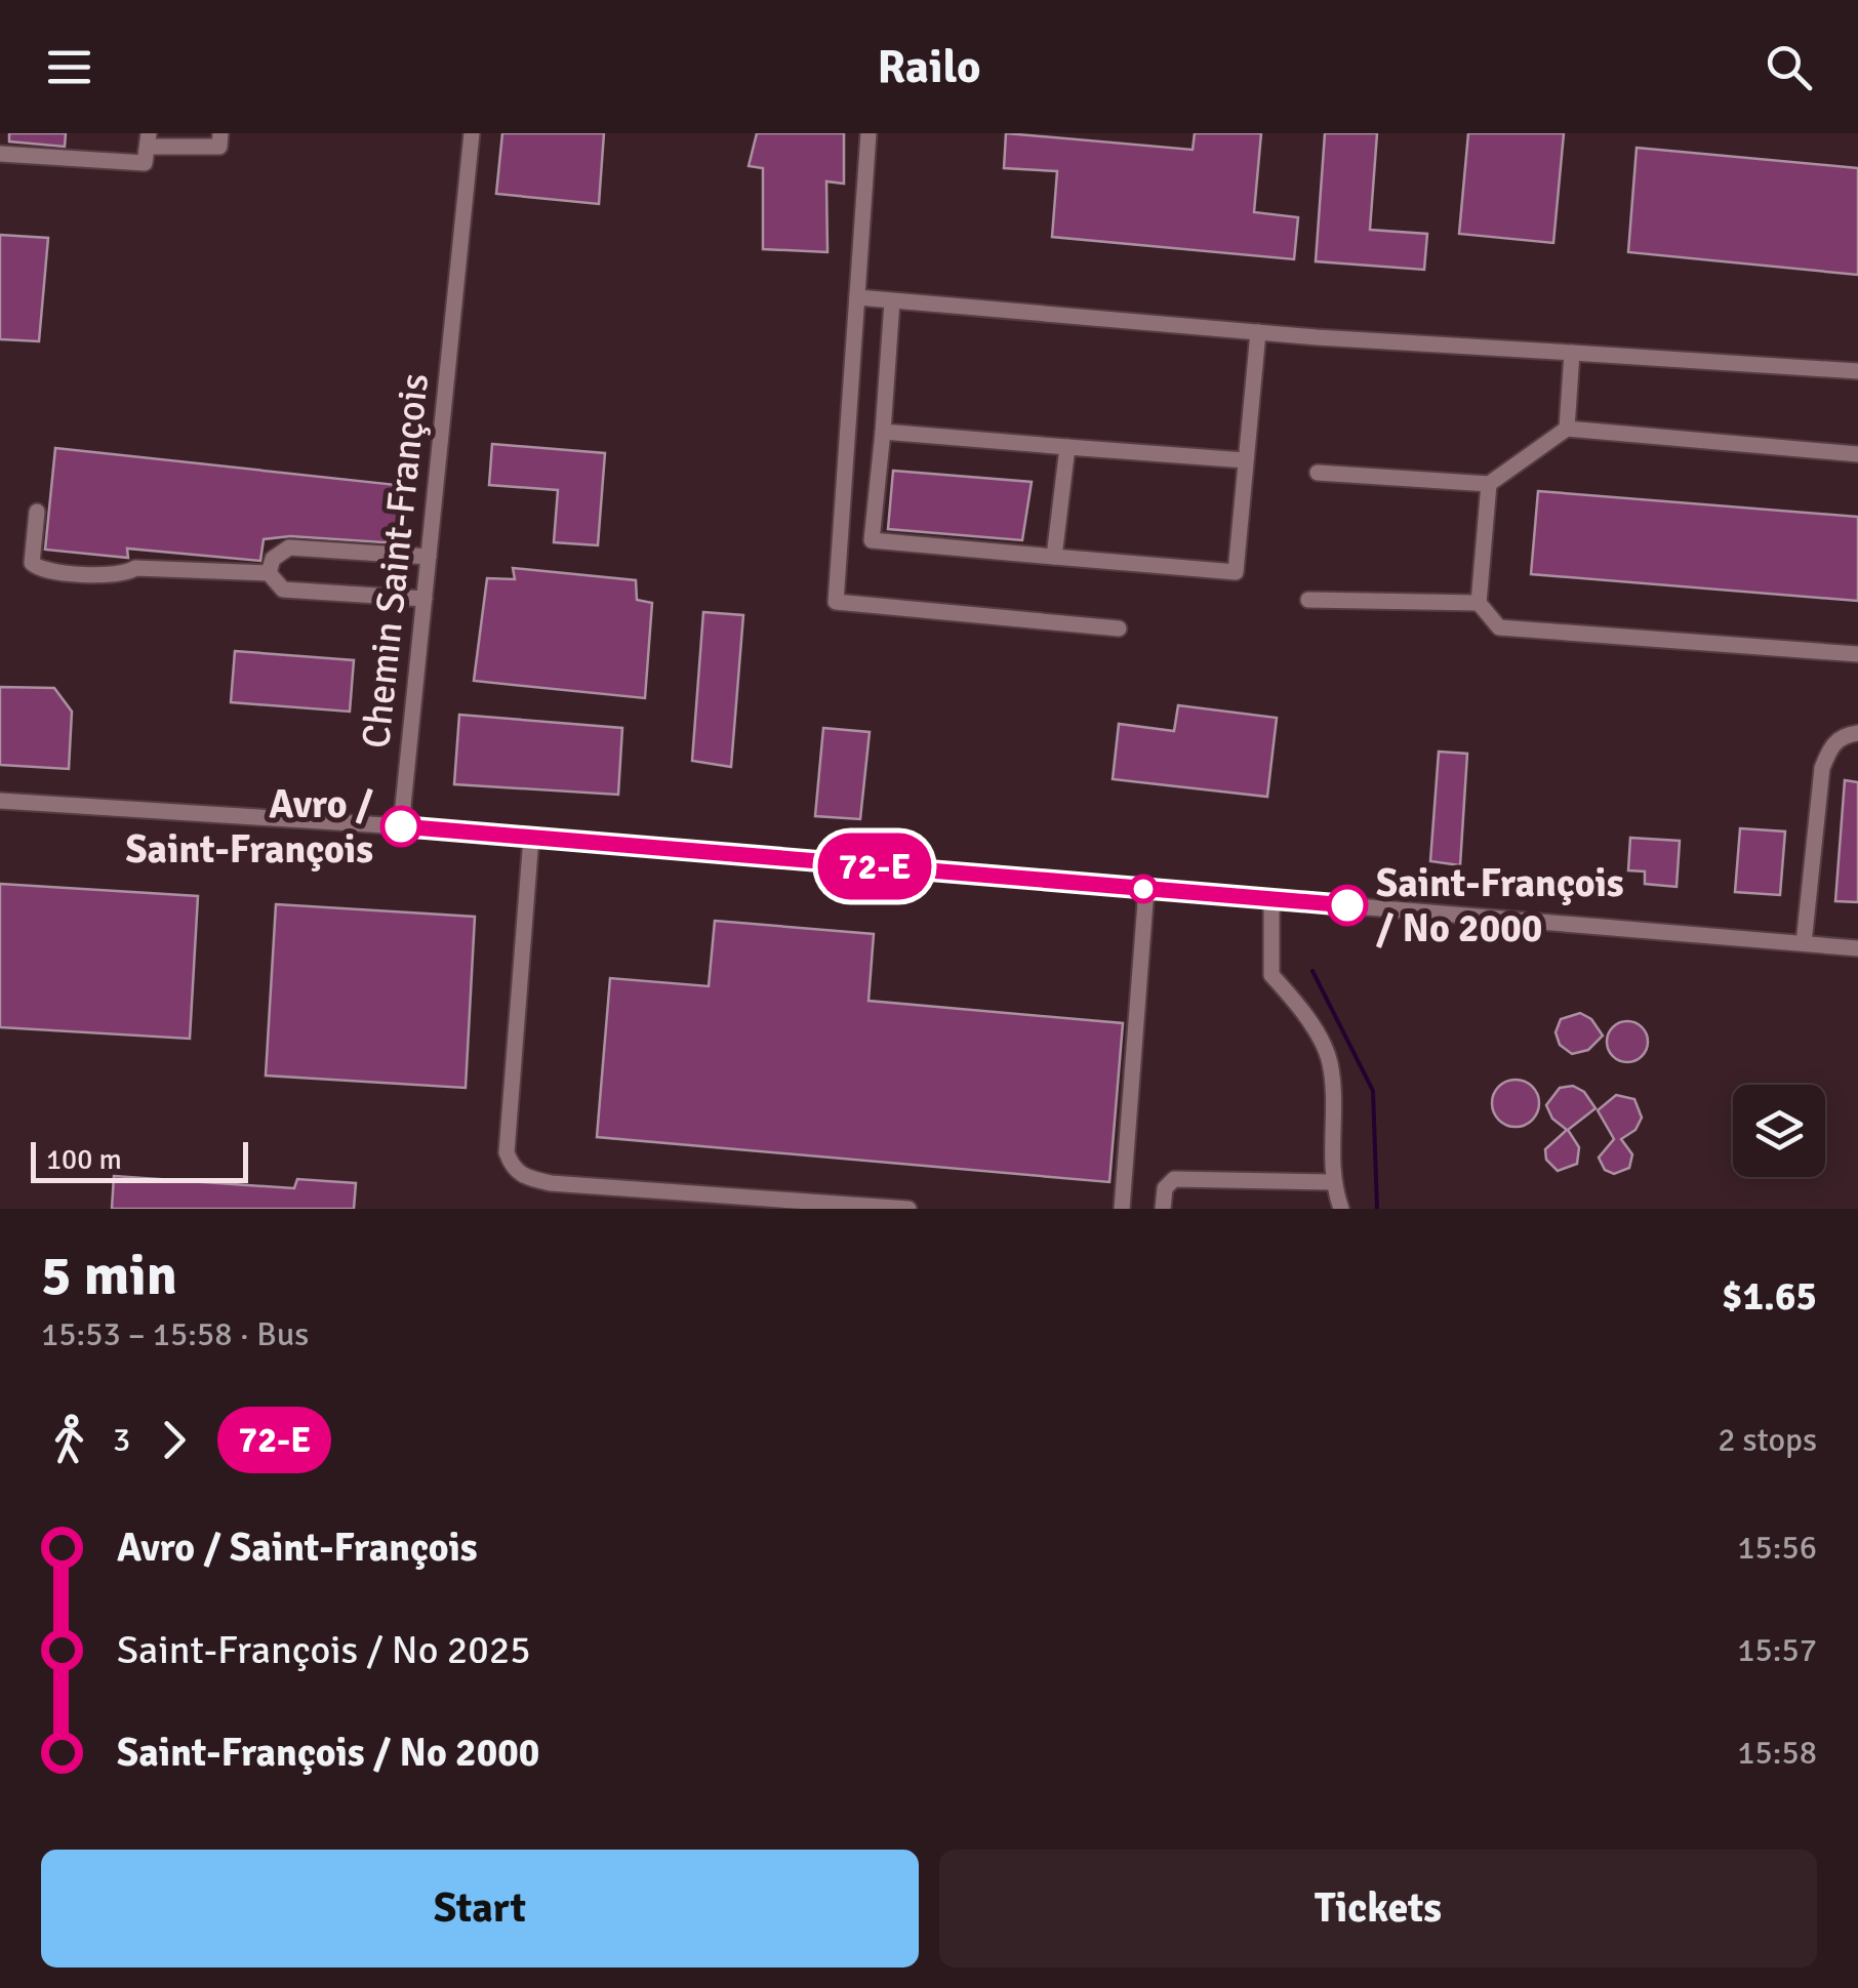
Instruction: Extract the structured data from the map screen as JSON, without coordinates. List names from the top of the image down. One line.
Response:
{"streets":{"street":["Chemin Saint-François"]},"places":["Avro / Saint-François","Saint-François / No 2000"],"lines":["bus line 72-E"],"scale_bar":"100 m","page":{"header":"Railo","on_map":"72-E","scale":"100 m","heading":["5 min","15:53 – 15:58 · Bus","$1.65"],"legs":["3","72-E","2 stops"],"list":[{"name":"Avro / Saint-François","value":"15:56"},{"name":"Saint-François / No 2025","value":"15:57"},{"name":"Saint-François / No 2000","value":"15:58"}],"buttons":["Start","Tickets"]}}
